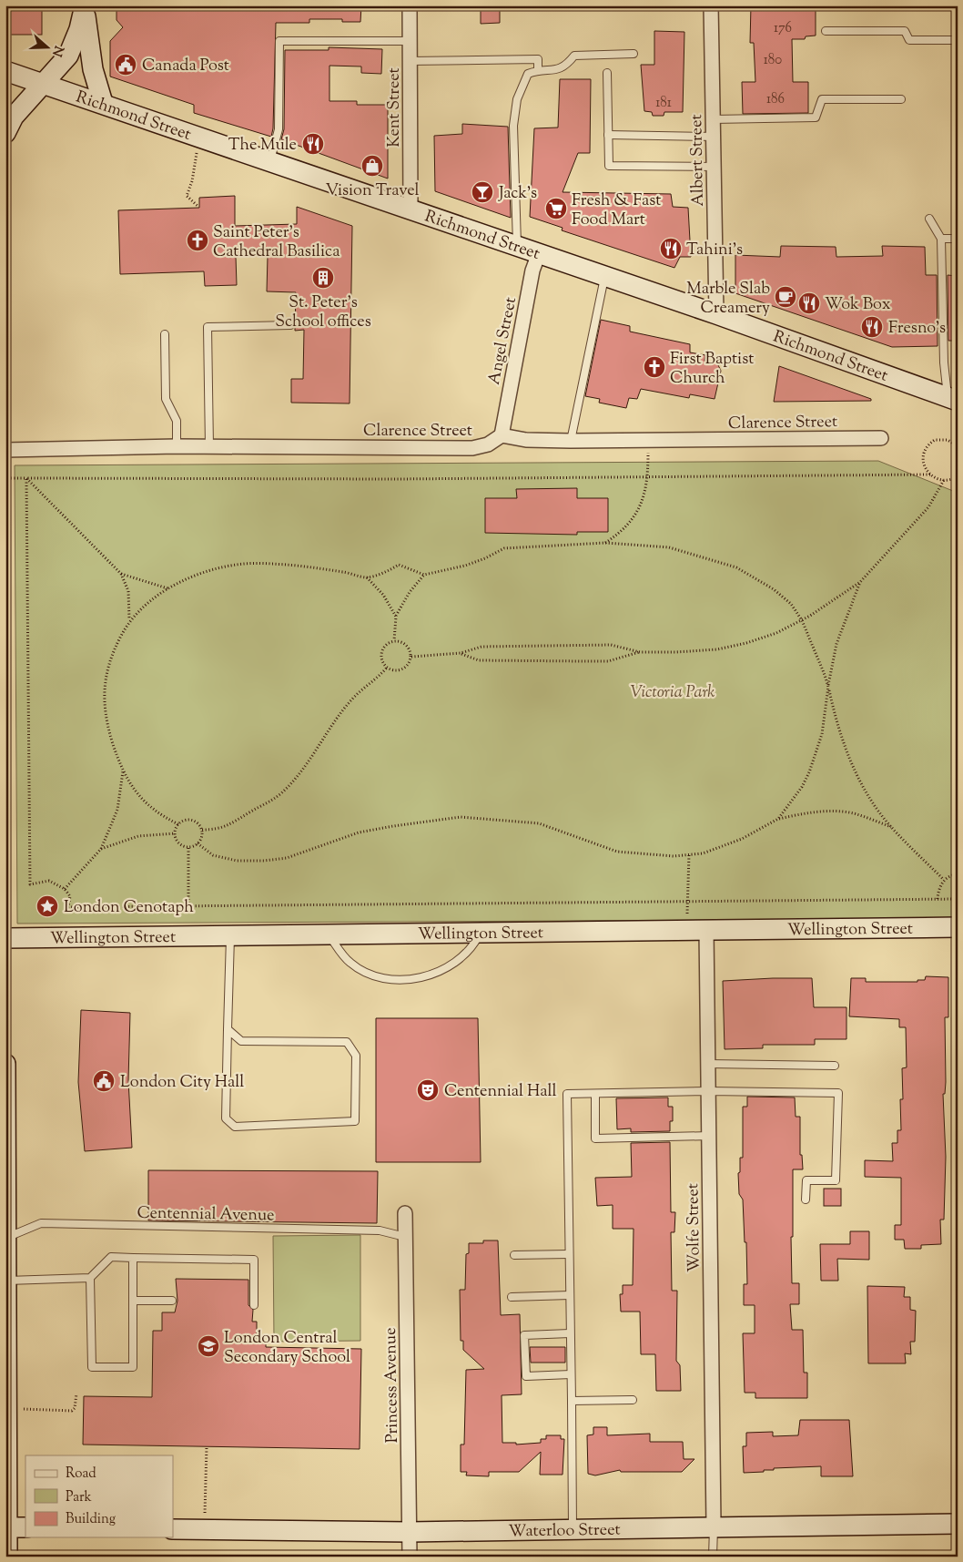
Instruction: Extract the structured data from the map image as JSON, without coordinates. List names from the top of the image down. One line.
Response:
{"streets":{"street":["Kent Street","Richmond Street","Albert Street","Angel Street","Clarence Street","Wellington Street","Wolfe Street","Princess Avenue","Waterloo Street"],"lane":["Centennial Avenue"]},"crossings":[["Kent Street","Richmond Street"],["Richmond Street","Albert Street"],["Richmond Street","Angel Street"],["Angel Street","Clarence Street"],["Wellington Street","Wolfe Street"],["Centennial Avenue","Princess Avenue"],["Wolfe Street","Waterloo Street"],["Princess Avenue","Waterloo Street"]],"parks":["Victoria Park"],"places":{"public building":["Canada Post","London City Hall"],"restaurant":["The Mule","Tahini's","Wok Box","Fresno's"],"shop":["Vision Travel"],"bar":["Jack's"],"supermarket":["Fresh & Fast Food Mart"],"church":["Saint Peter's Cathedral Basilica","First Baptist Church"],"building":["St. Peter's School offices"],"cafe":["Marble Slab Creamery"],"place":["London Cenotaph"],"theatre":["Centennial Hall"],"school or university":["London Central Secondary School"]},"house_numbers":["176","180","186","181"],"legend":["Road","Park","Building"],"north":"right"}
